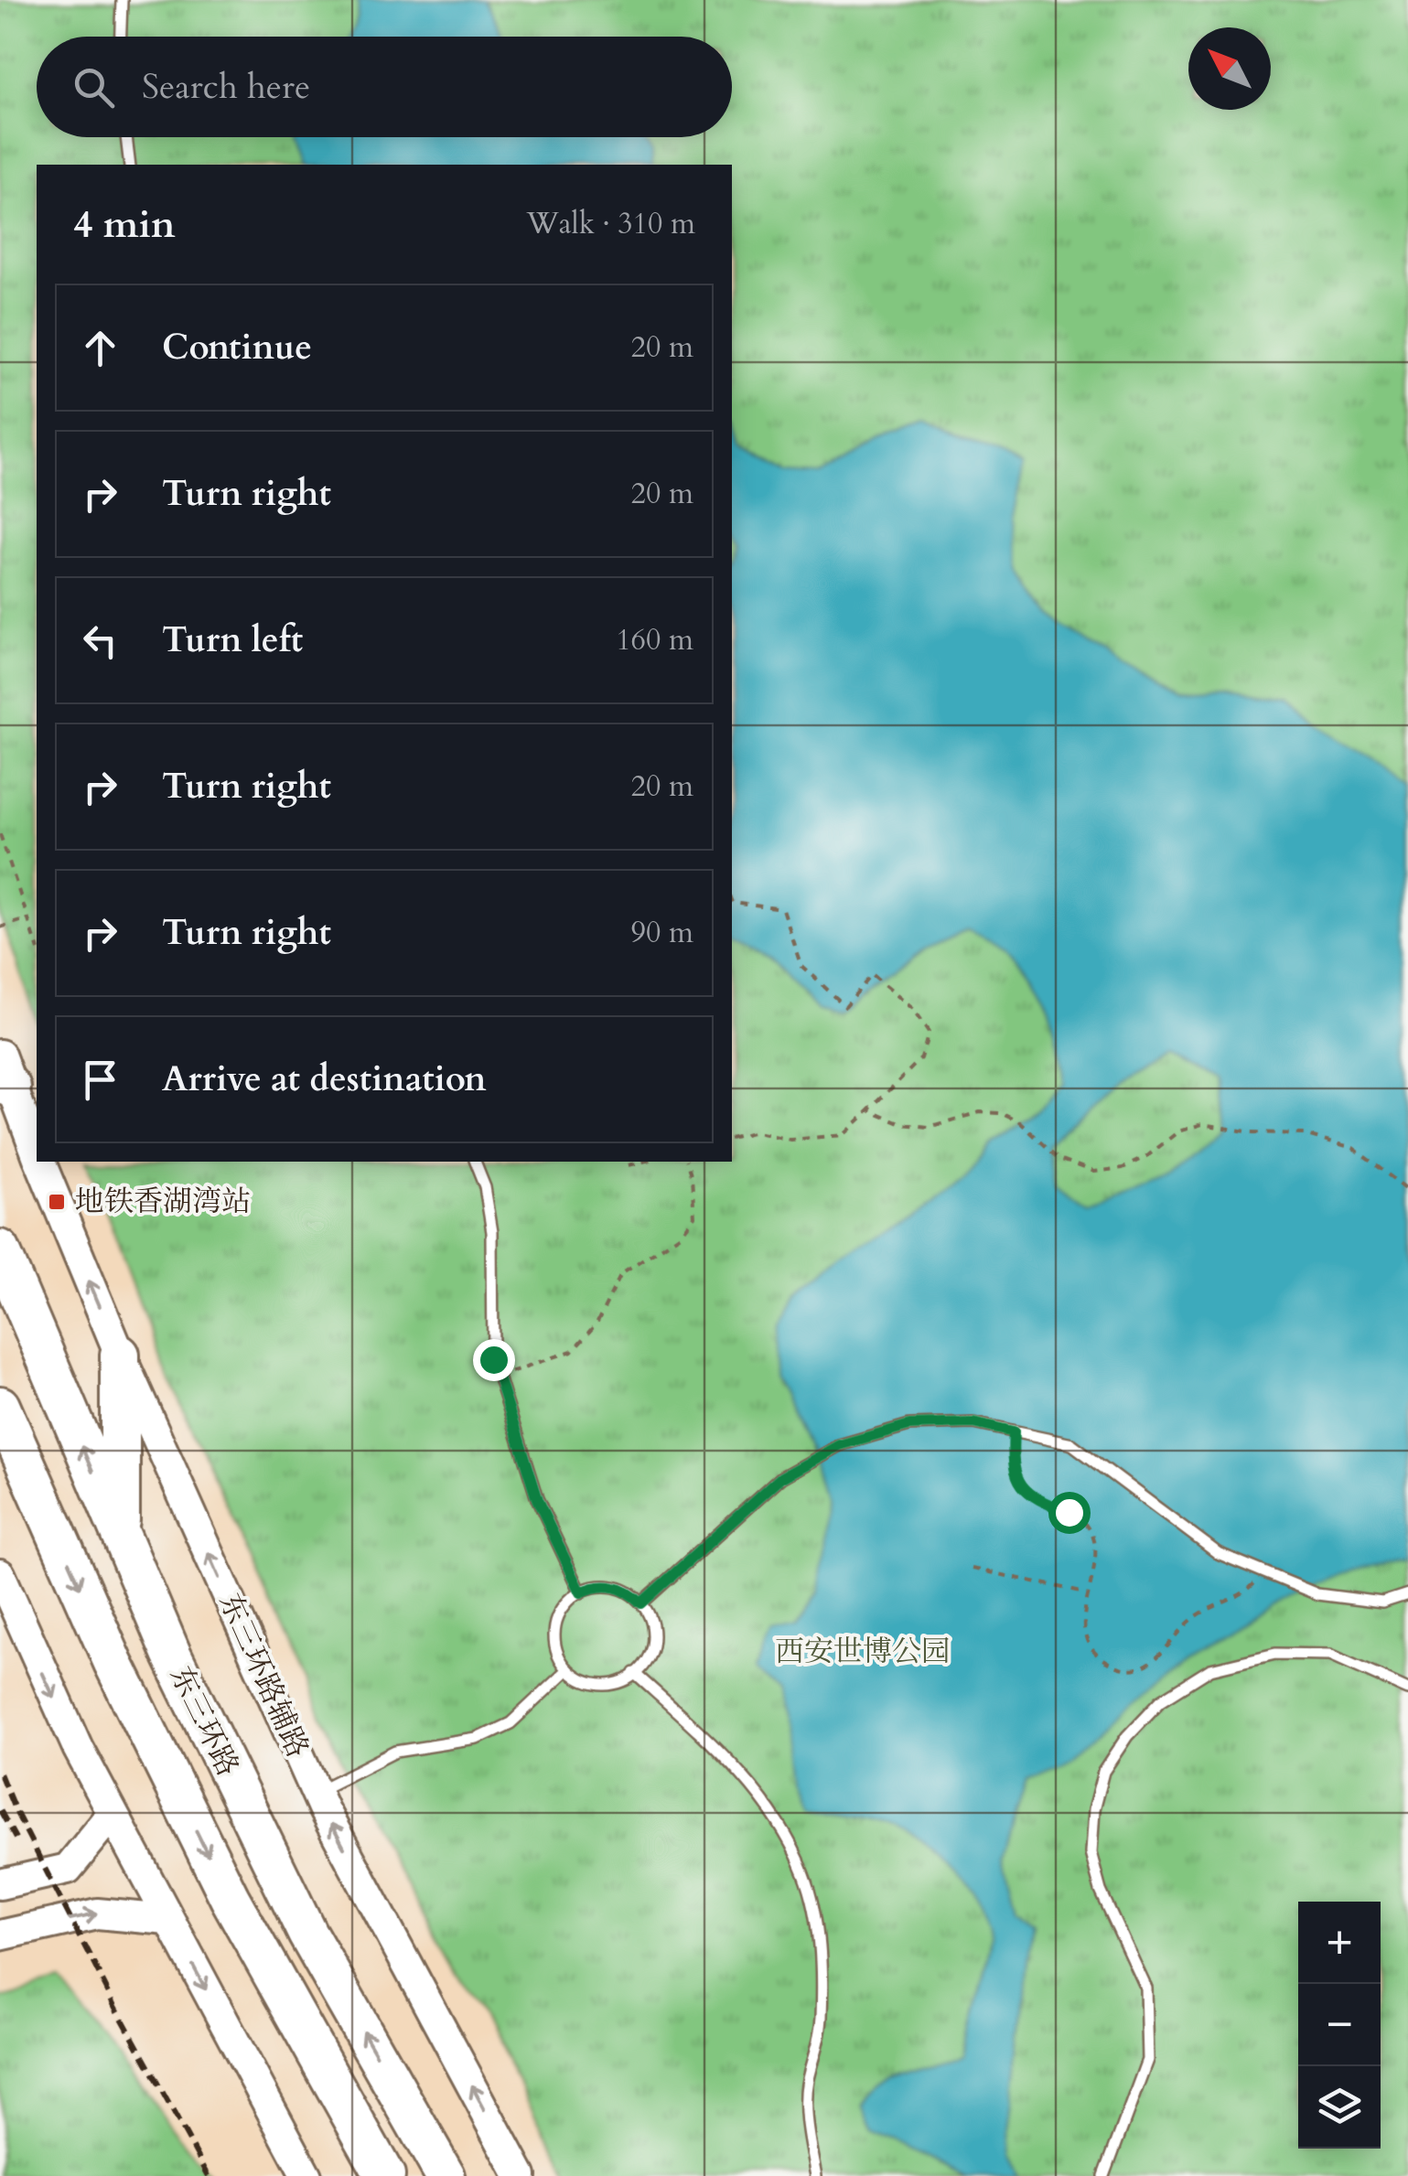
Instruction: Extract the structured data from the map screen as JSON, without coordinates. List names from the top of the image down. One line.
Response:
{"streets":{"highway":["东三环路"],"main road":["东三环路辅路"]},"parks":["西安世博公园"],"places":{"transit":["地铁香湖湾站"]},"north":"top left","page":{"search":"Search here","heading":["4 min","Walk · 310 m"],"list":[["Continue","20 m"],["Turn right","20 m"],["Turn left","160 m"],["Turn right","20 m"],["Turn right","90 m"],"Arrive at destination"],"map_buttons":["+","−"]}}
